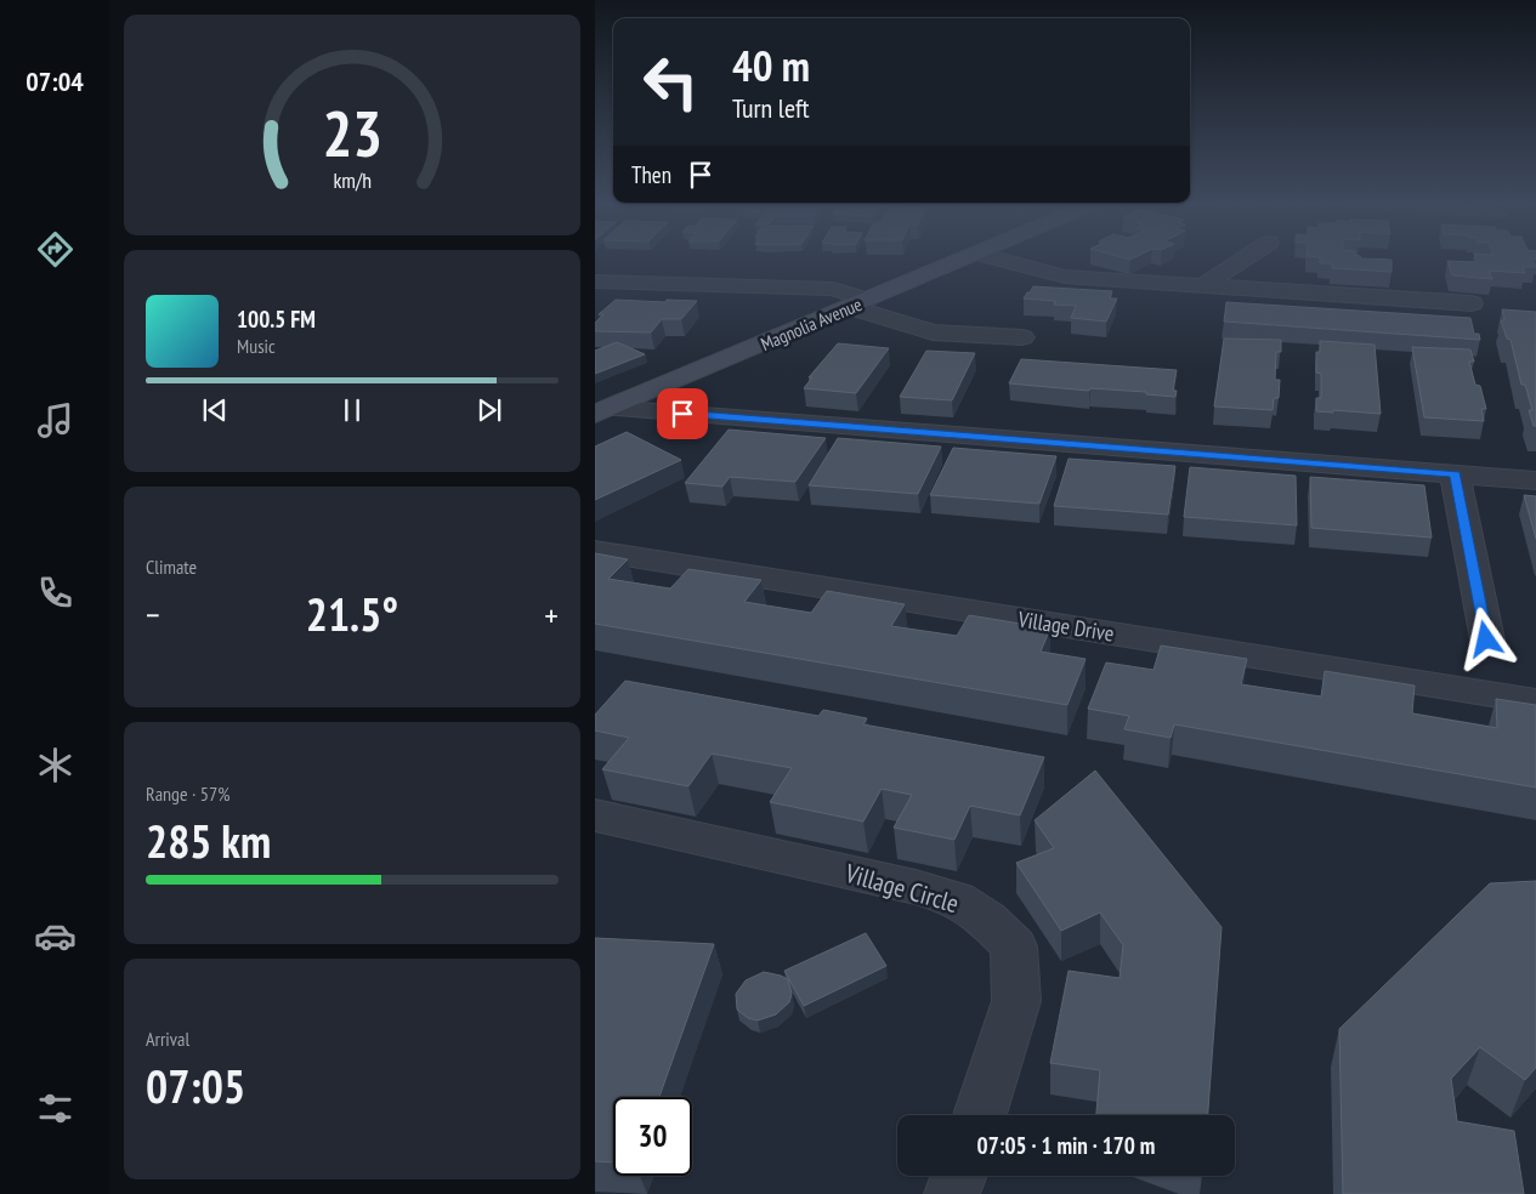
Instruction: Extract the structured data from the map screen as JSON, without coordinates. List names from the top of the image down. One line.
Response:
{"streets":{"main road":["Magnolia Avenue"],"street":["Village Drive","Village Circle"]},"page":{"tabs":"07:04","turn":["40 m","Turn left"],"then":"Then","song":["100.5 FM","Music"],"tile":["Climate",["Range · 57%","285 km"],["Arrival","07:05"]],"heat":["−","21.5°","+"],"limit":"30","trip":"07:05 · 1 min · 170 m","gauge":["23","km/h"]}}
